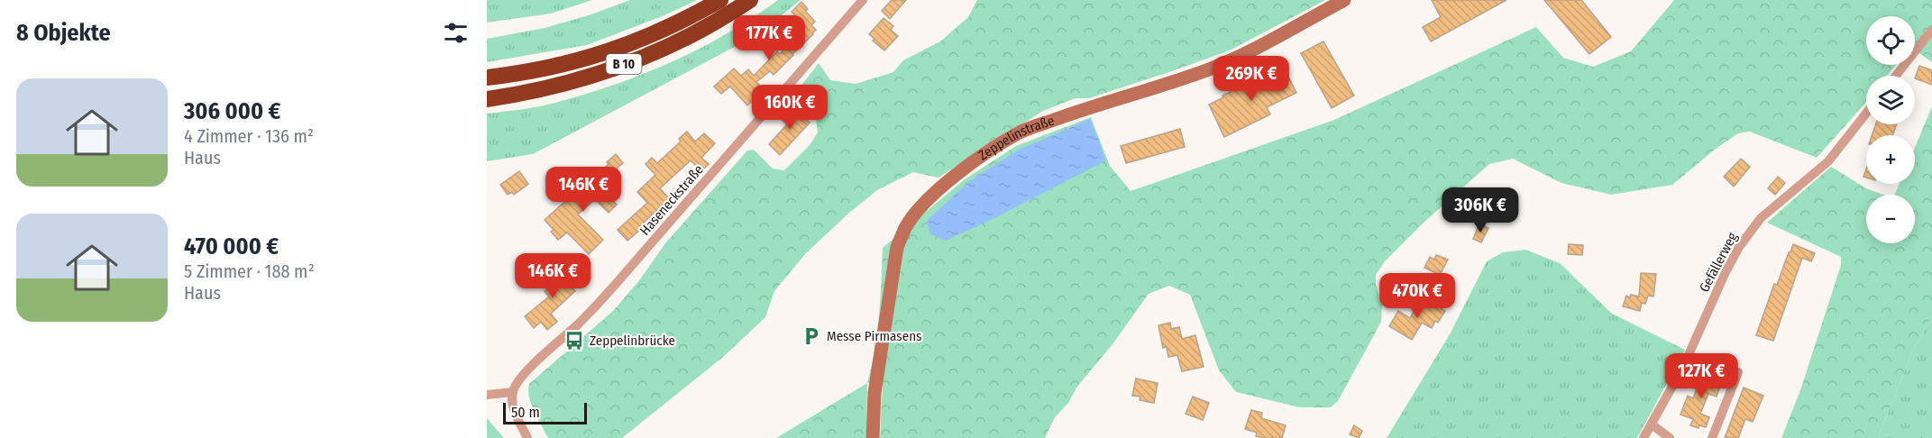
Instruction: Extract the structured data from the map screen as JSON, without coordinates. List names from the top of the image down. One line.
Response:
{"streets":{"highway":["B 10"],"street":["Zeppelinstraße","Haseneckstraße","Gefällerweg"]},"places":{"parking":["Messe Pirmasens"],"bus stop":["Zeppelinbrücke"]},"scale_bar":"50 m","page":{"heading":"8 Objekte","price":["177K €","269K €","160K €","146K €","306K €","146K €","470K €","127K €"],"map_buttons":["+","−"],"list":[{"name":"306 000 €","note":"4 Zimmer · 136 m² · Haus"},{"name":"470 000 €","note":"5 Zimmer · 188 m² · Haus"}],"scale":"50 m"}}
